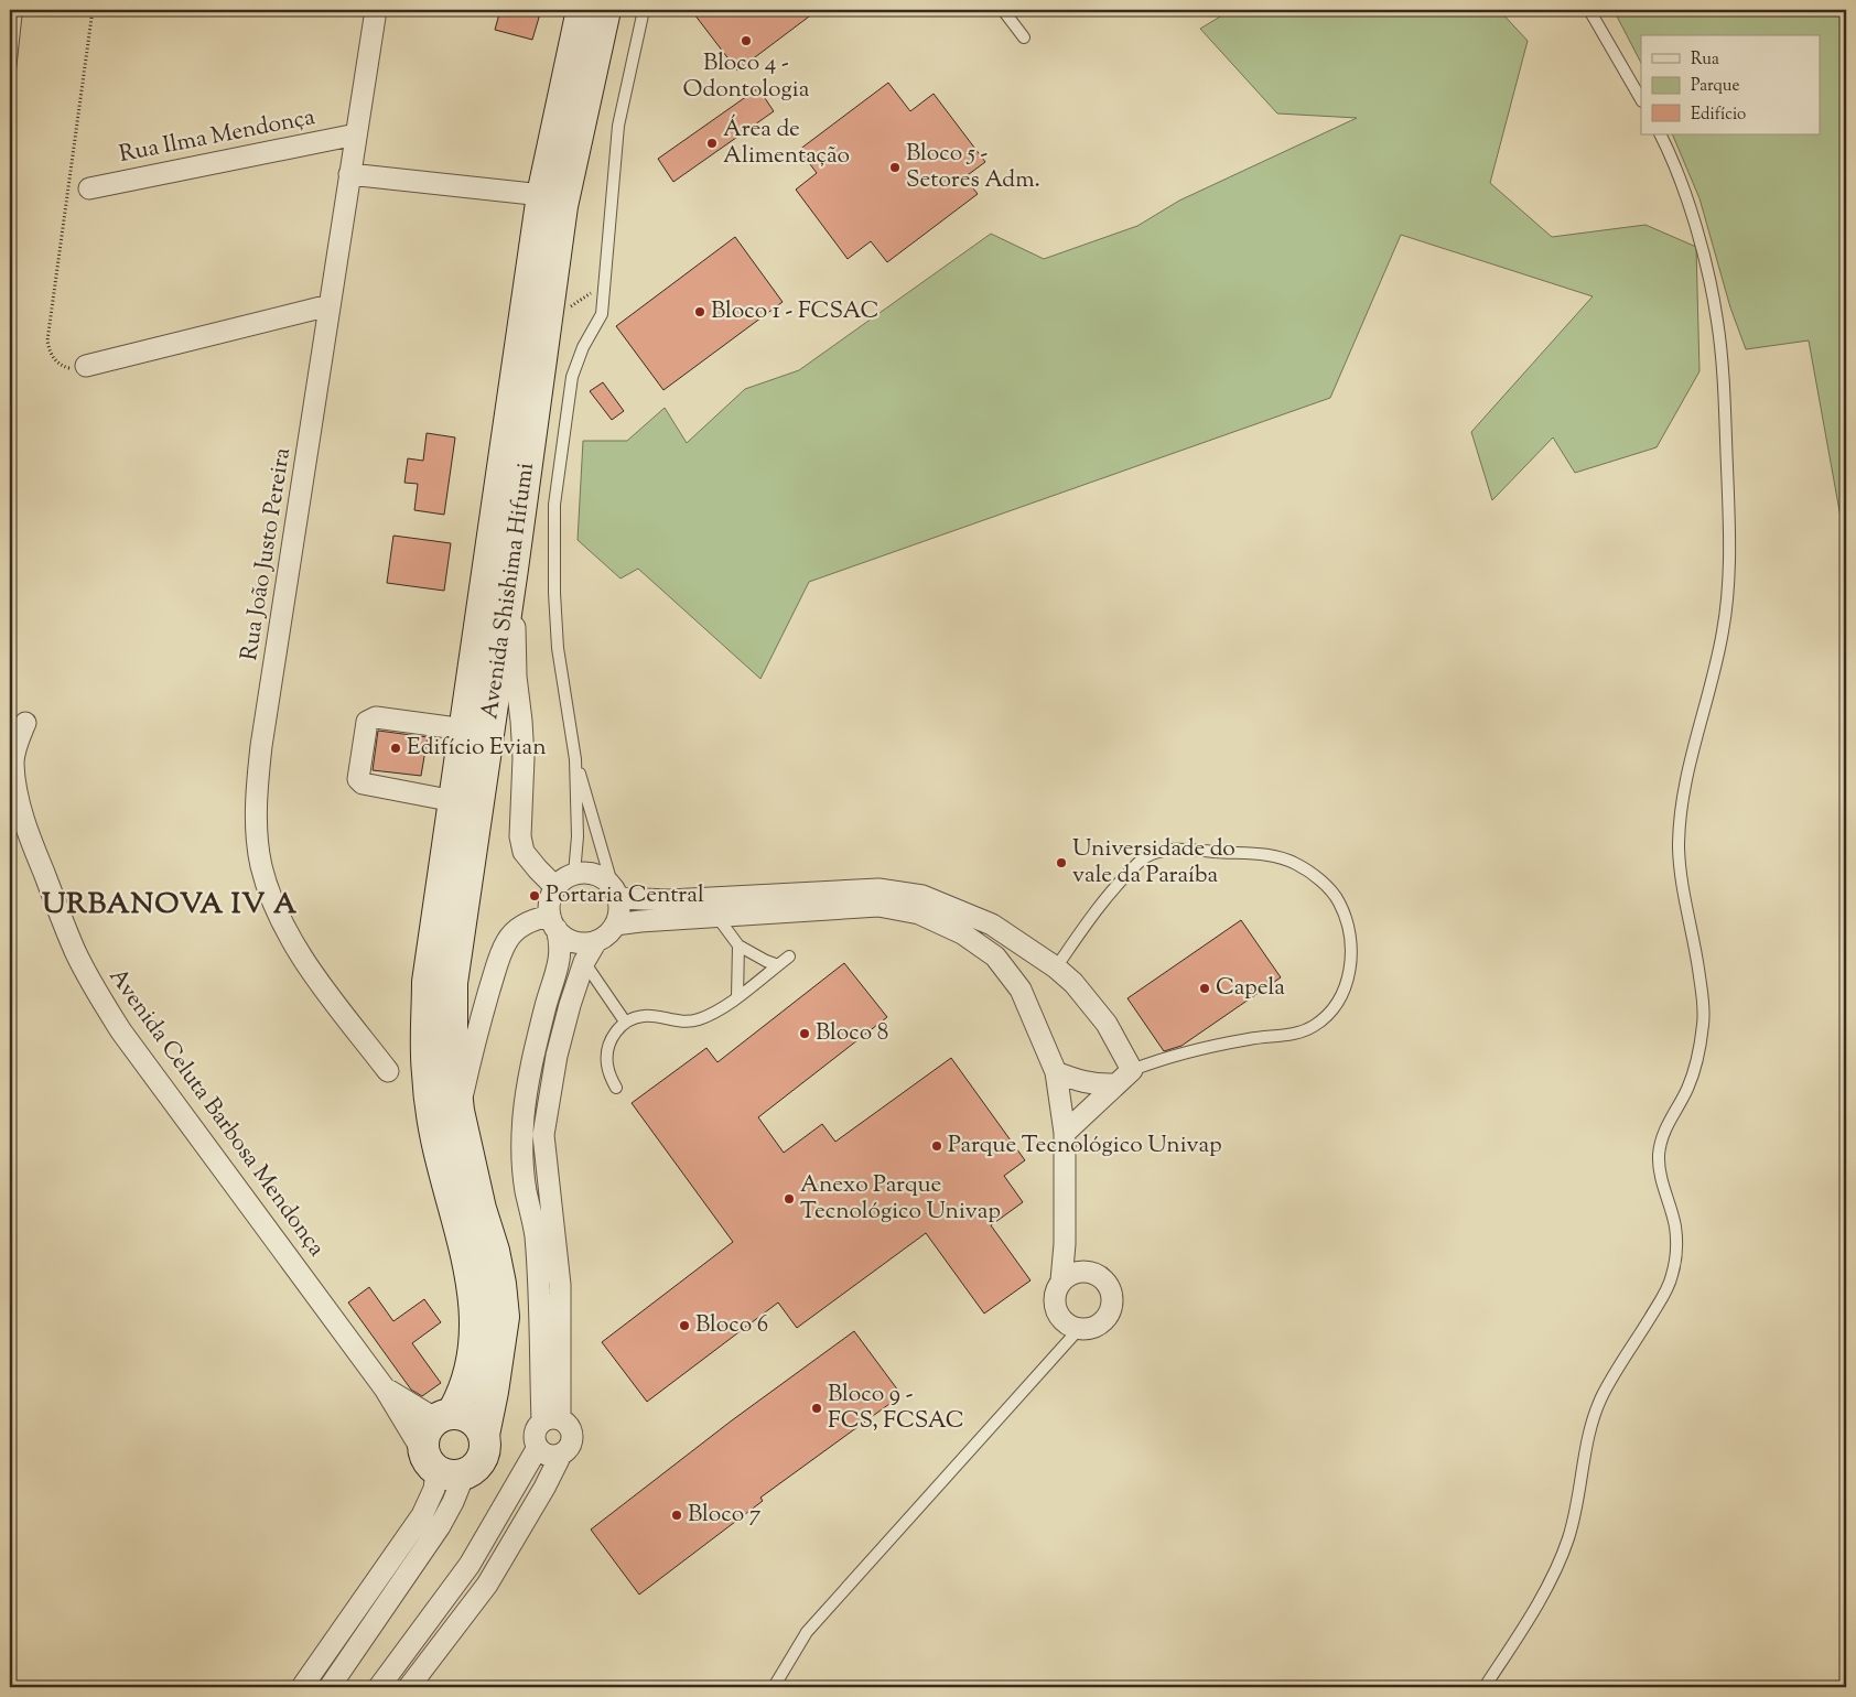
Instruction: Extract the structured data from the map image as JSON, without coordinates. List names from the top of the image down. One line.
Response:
{"streets":{"street":["Rua Ilma Mendonça","Rua João Justo Pereira","Avenida Shishima Hifumi","Avenida Celuta Barbosa Mendonça"]},"crossings":[["Rua Ilma Mendonça","Rua João Justo Pereira"],["Avenida Shishima Hifumi","Avenida Celuta Barbosa Mendonça"]],"districts":["URBANOVA IV A"],"places":["Bloco 4 - Odontologia","Área de Alimentação","Bloco 5 - Setores Adm.","Bloco 1 - FCSAC","Edifício Evian","Universidade do vale da Paraíba","Portaria Central","Capela","Bloco 8","Parque Tecnológico Univap","Anexo Parque Tecnológico Univap","Bloco 6","Bloco 9 - FCS, FCSAC","Bloco 7"],"legend":["Rua","Parque","Edifício"]}
